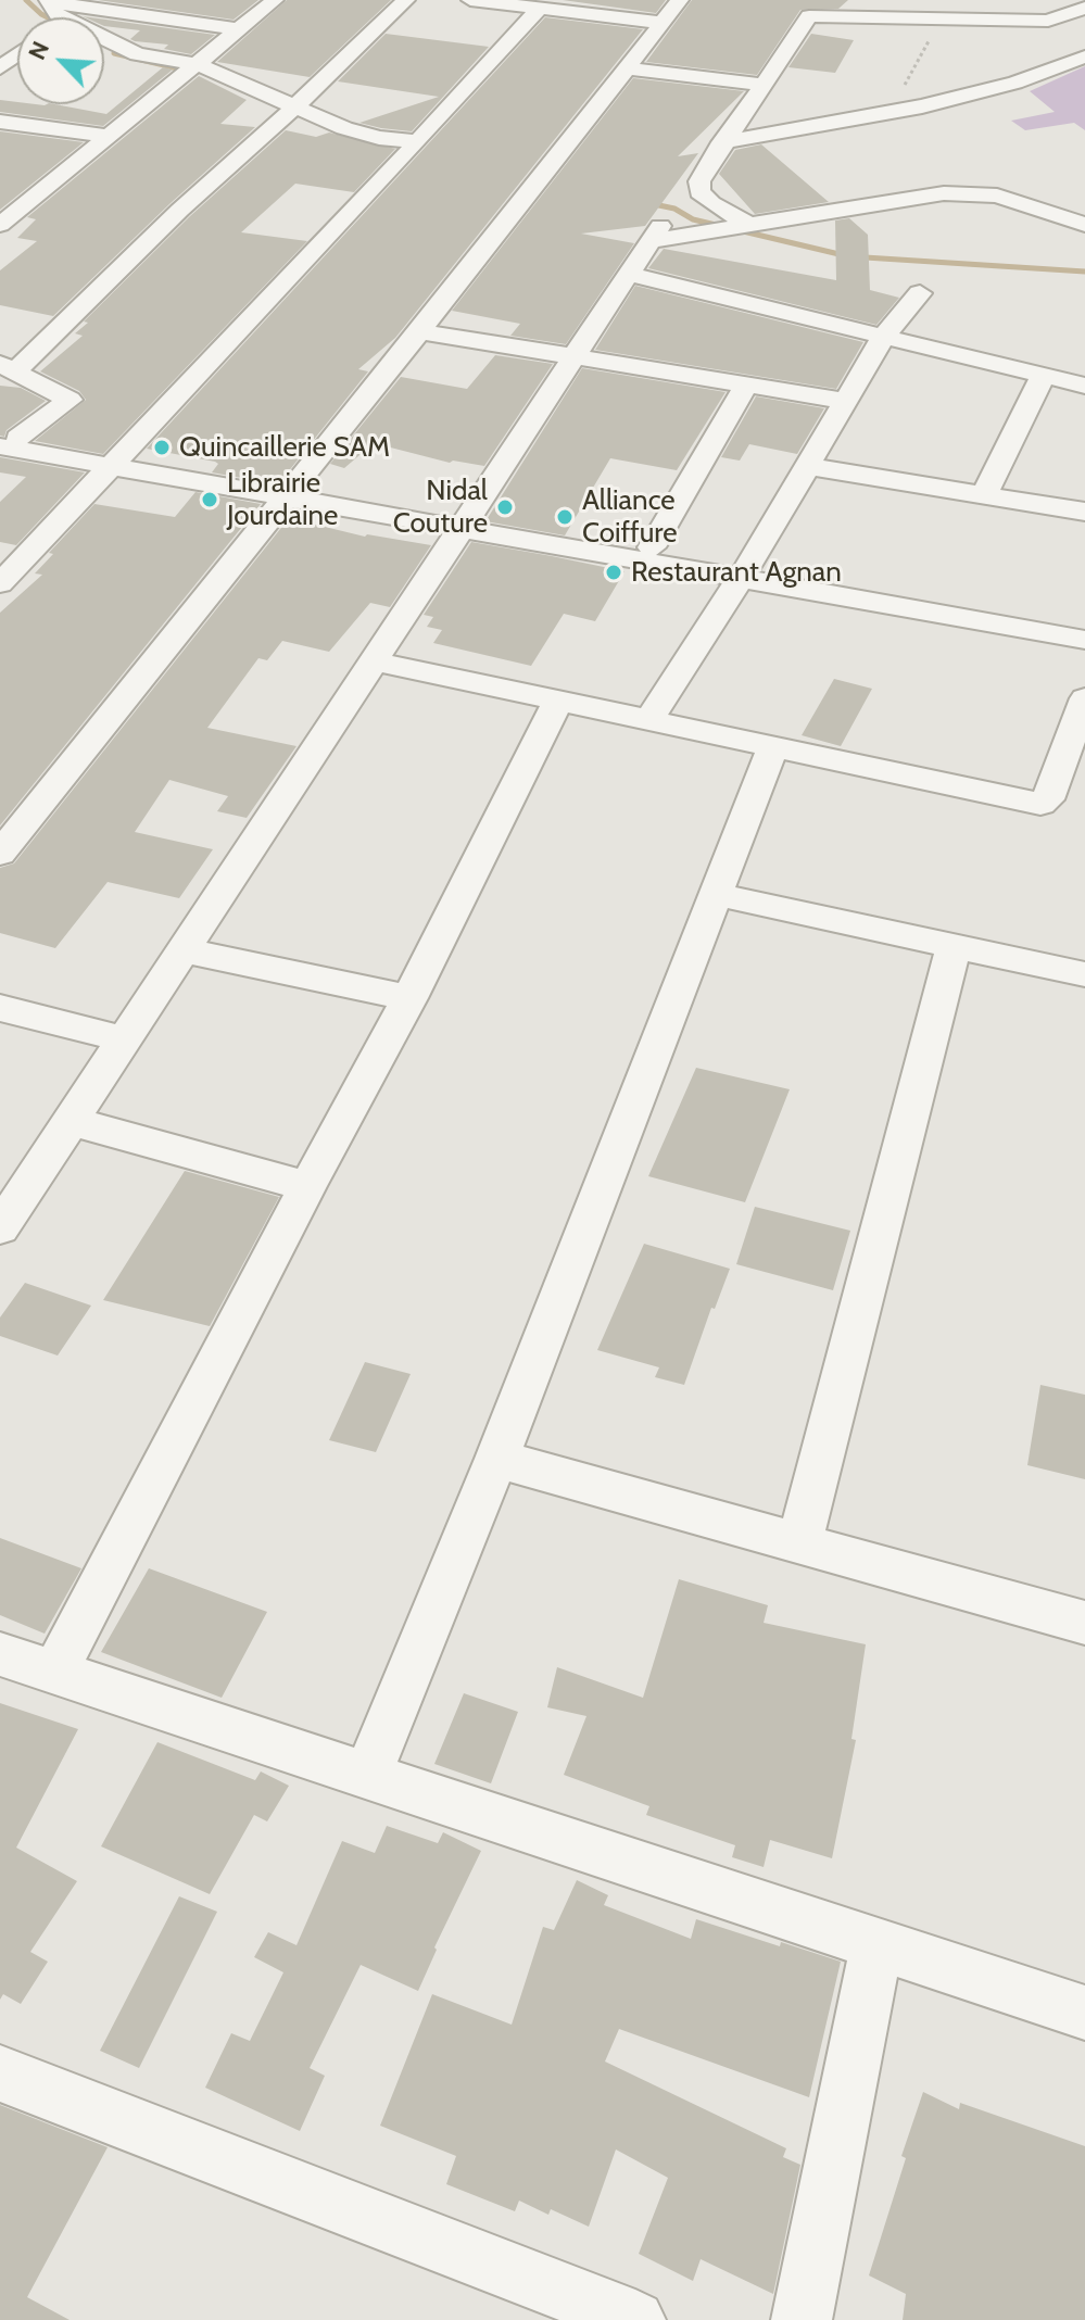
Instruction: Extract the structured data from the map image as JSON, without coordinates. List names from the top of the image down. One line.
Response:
{"places":["Quincaillerie SAM","Librairie Jourdaine","Nidal Couture","Alliance Coiffure","Restaurant Agnan"],"north":"top left"}
